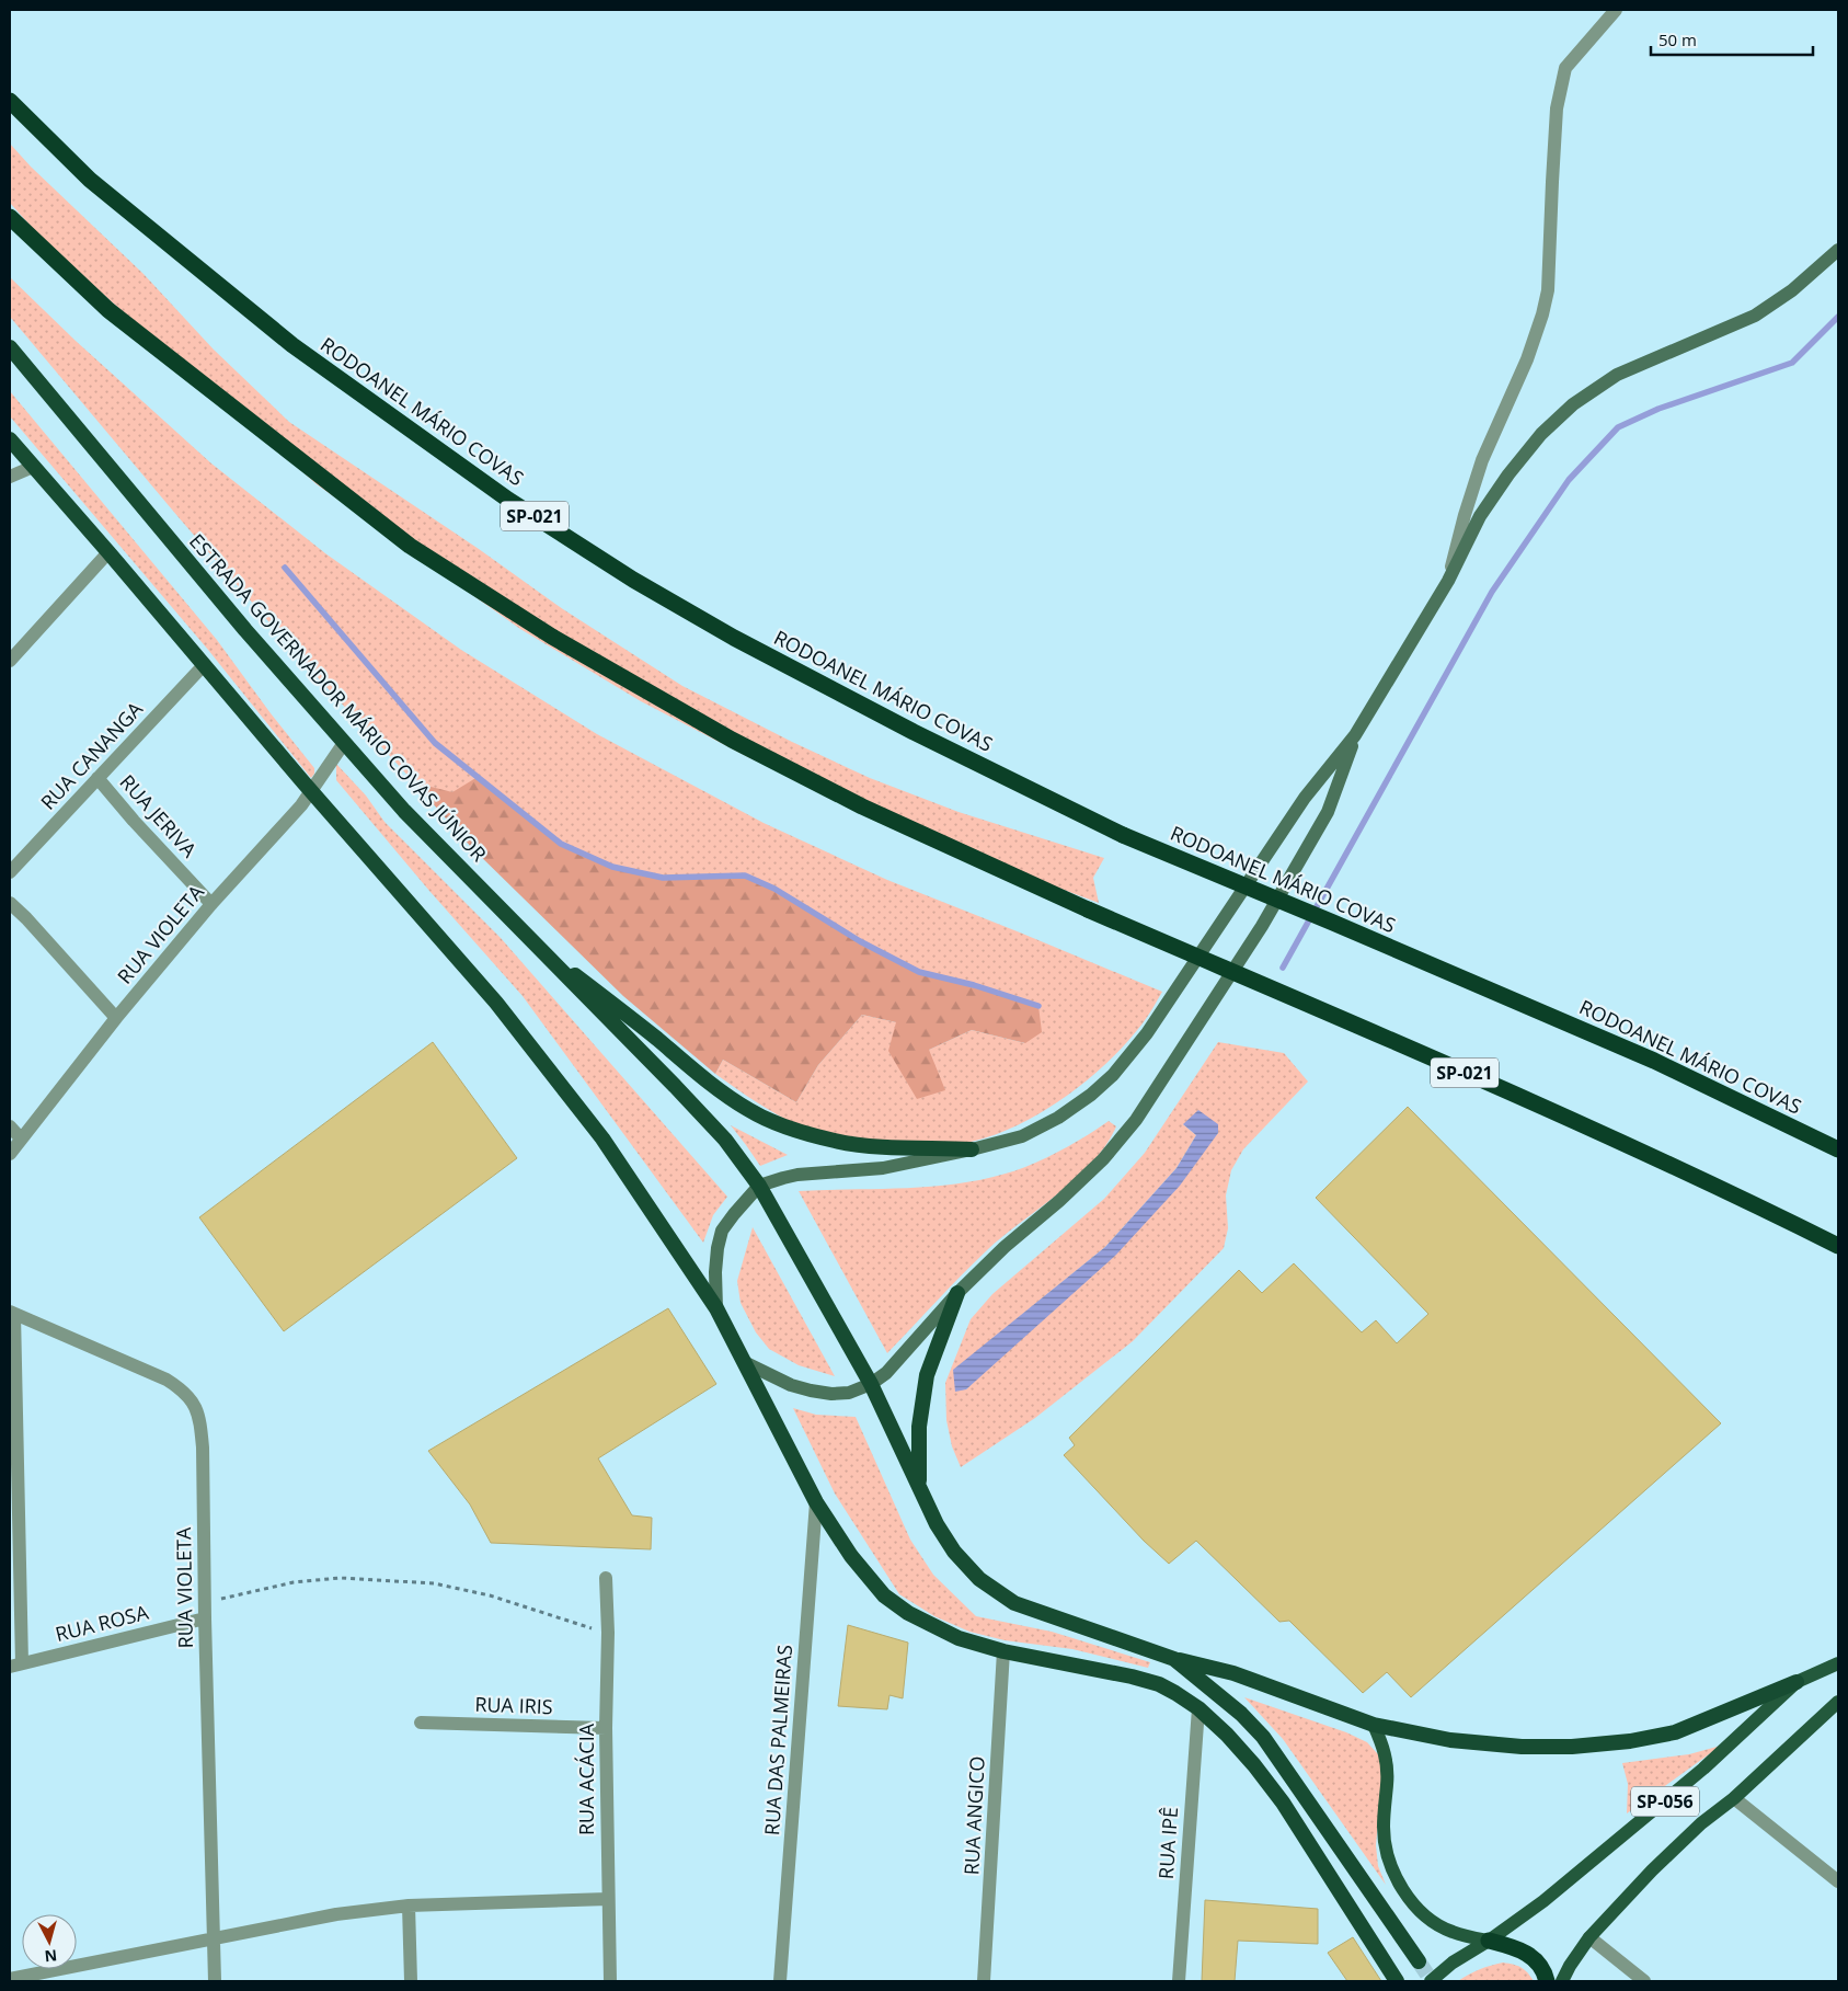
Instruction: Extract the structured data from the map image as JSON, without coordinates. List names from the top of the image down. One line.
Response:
{"streets":{"highway":["RODOANEL MÁRIO COVAS","SP-021","ESTRADA GOVERNADOR MÁRIO COVAS JÚNIOR"],"main road":["SP-056"],"street":["RUA CANANGA","RUA JERIVA","RUA VIOLETA","RUA ROSA","RUA IRIS","RUA DAS PALMEIRAS","RUA ACÁCIA","RUA ANGICO","RUA IPÊ"]},"crossings":[["ESTRADA GOVERNADOR MÁRIO COVAS JÚNIOR","RUA VIOLETA"],["RUA CANANGA","RUA JERIVA"],["RUA JERIVA","RUA VIOLETA"],["RUA VIOLETA","RUA ROSA"],["RUA IRIS","RUA ACÁCIA"]],"scale_bar":"50 m","north":"bottom"}
